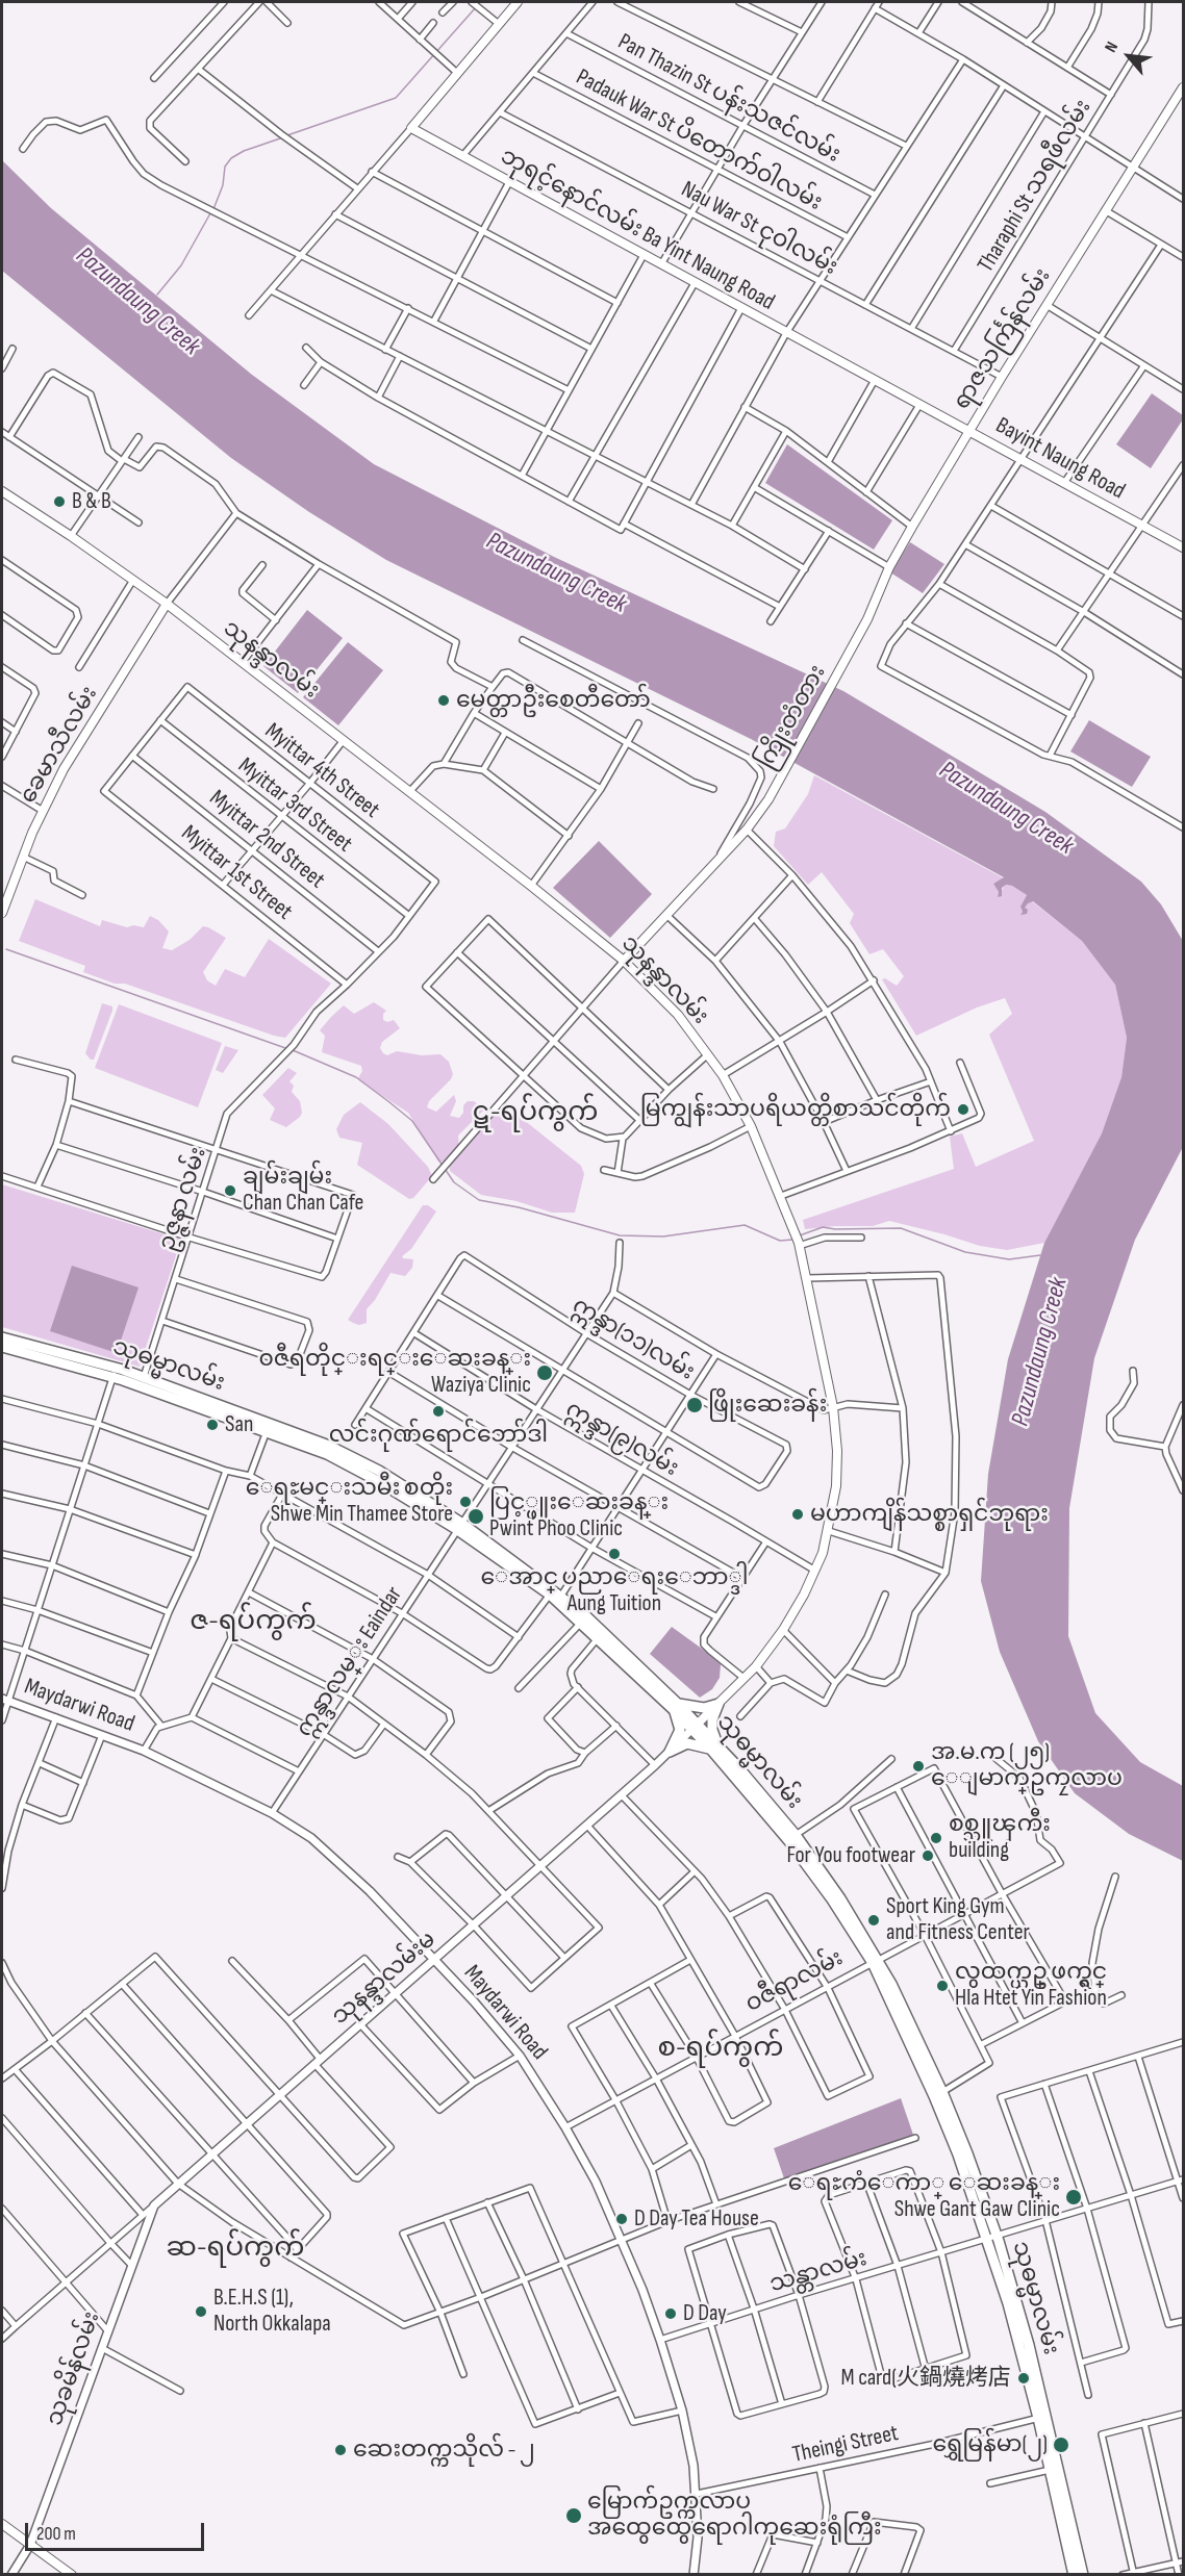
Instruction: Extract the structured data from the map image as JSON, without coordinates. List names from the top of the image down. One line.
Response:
{"streets":{"main road":["ဘုရင့်နောင်လမ်း Ba Yint Naung Road","ရာဇသင်္ကြန်လမ်း","Bayint Naung Road","သုနန္ဒာလမ်း","ကြိုးတံတား","ခေမာသီလမ်း","သုဓမ္မာလမ်း"],"street":["Pan Thazin St ပန်းသဇင်လမ်း","Padauk War St ပိတောက်ဝါလမ်း","Tharaphi St သရဖီလမ်း","Nau War St ငုဝါလမ်း","Myittar 4th Street","Myittar 3rd Street","Myittar 2nd Street","Myittar 1st Street","ဥဇ္ဇနာ လမ်း","ဣန္ဒာ(၁၁)လမ်း","ဣန္ဒာ(၉)လမ်း","ဣန္ဒာလမ္း Eaindar","Maydarwi Road","သုနန္ဒာလမ်းမ","ဝဇီရာလမ်း","သန္တာလမ်း","သုခမိန်လမ်း","Theingi Street"]},"crossings":[["Tharaphi St သရဖီလမ်း","Nau War St ငုဝါလမ်း"],["Nau War St ငုဝါလမ်း","ရာဇသင်္ကြန်လမ်း"],["ဘုရင့်နောင်လမ်း Ba Yint Naung Road","Bayint Naung Road"],["ရာဇသင်္ကြန်လမ်း","Bayint Naung Road"],["ရာဇသင်္ကြန်လမ်း","ကြိုးတံတား"],["သုနန္ဒာလမ်း","ကြိုးတံတား"],["သုနန္ဒာလမ်း","ခေမာသီလမ်း"],["သုနန္ဒာလမ်း","သုဓမ္မာလမ်း"],["သုနန္ဒာလမ်း","ဣန္ဒာ(၉)လမ်း"],["သုနန္ဒာလမ်း","သုနန္ဒာလမ်းမ"],["Myittar 4th Street","Myittar 3rd Street"],["Myittar 4th Street","ဥဇ္ဇနာ လမ်း"],["Myittar 3rd Street","ဥဇ္ဇနာ လမ်း"],["Myittar 2nd Street","Myittar 1st Street"],["Myittar 2nd Street","ဥဇ္ဇနာ လမ်း"],["Myittar 1st Street","ဥဇ္ဇနာ လမ်း"],["ဥဇ္ဇနာ လမ်း","သုဓမ္မာလမ်း"],["ဣန္ဒာ(၁၁)လမ်း","ဣန္ဒာလမ္း Eaindar"],["သုဓမ္မာလမ်း","ဣန္ဒာလမ္း Eaindar"],["သုဓမ္မာလမ်း","သုနန္ဒာလမ်းမ"],["သုဓမ္မာလမ်း","ဝဇီရာလမ်း"],["သုဓမ္မာလမ်း","သန္တာလမ်း"],["သုဓမ္မာလမ်း","Theingi Street"],["ဣန္ဒာ(၉)လမ်း","ဣန္ဒာလမ္း Eaindar"],["ဣန္ဒာလမ္း Eaindar","Maydarwi Road"],["Maydarwi Road","သုနန္ဒာလမ်းမ"],["Maydarwi Road","ဝဇီရာလမ်း"],["Maydarwi Road","သန္တာလမ်း"],["Maydarwi Road","Theingi Street"],["သုနန္ဒာလမ်းမ","သုခမိန်လမ်း"]],"districts":["ဋ-ရပ်ကွက်","ဇ-ရပ်ကွက်","စ-ရပ်ကွက်","ဆ-ရပ်ကွက်"],"water":["Pazundaung Creek"],"places":["B & B","မေတ္တာဦးစေတီတော်","မြကျွန်းသာပရိယတ္တိစာသင်တိုက်","ချမ်းချမ်း Chan Chan Cafe","၀ဇီရတိုင္းရင္းေဆးခန္း Waziya Clinic","ဖြိုးဆေးခန်း","လင်းဂုဏ်ရောင်ဘော်ဒါ","San","ေရႊမင္းသမီး စတိုး Shwe Min Thamee Store","မဟာကျိန်သစ္စာရှင်ဘုရား","ပြင့္ဖူးေဆးခန္း Pwint Phoo Clinic","ေအာင္ ပညာေရးေဘာ္ဒါ Aung Tuition","အ.မ.က (၂၅) ေျမာက္ဥကၠလာပ","စစ္သူၾကီး building","For You footwear","Sport King Gym and Fitness Center","လွထက္ယဥ္ ဖက္ရွင္ Hla Htet Yin Fashion","ေရႊကံေကာ္ ေဆးခန္း Shwe Gant Gaw Clinic","D Day Tea House","B.E.H.S (1), North Okkalapa","D Day","M card(火鍋燒烤店","ရွှေမြန်မာ(၂)","ဆေးတက္ကသိုလ် - ၂","မြောက်ဥက္ကလာပ အထွေထွေရောဂါကုဆေးရုံကြီး"],"scale_bar":"200 m","north":"top left"}
